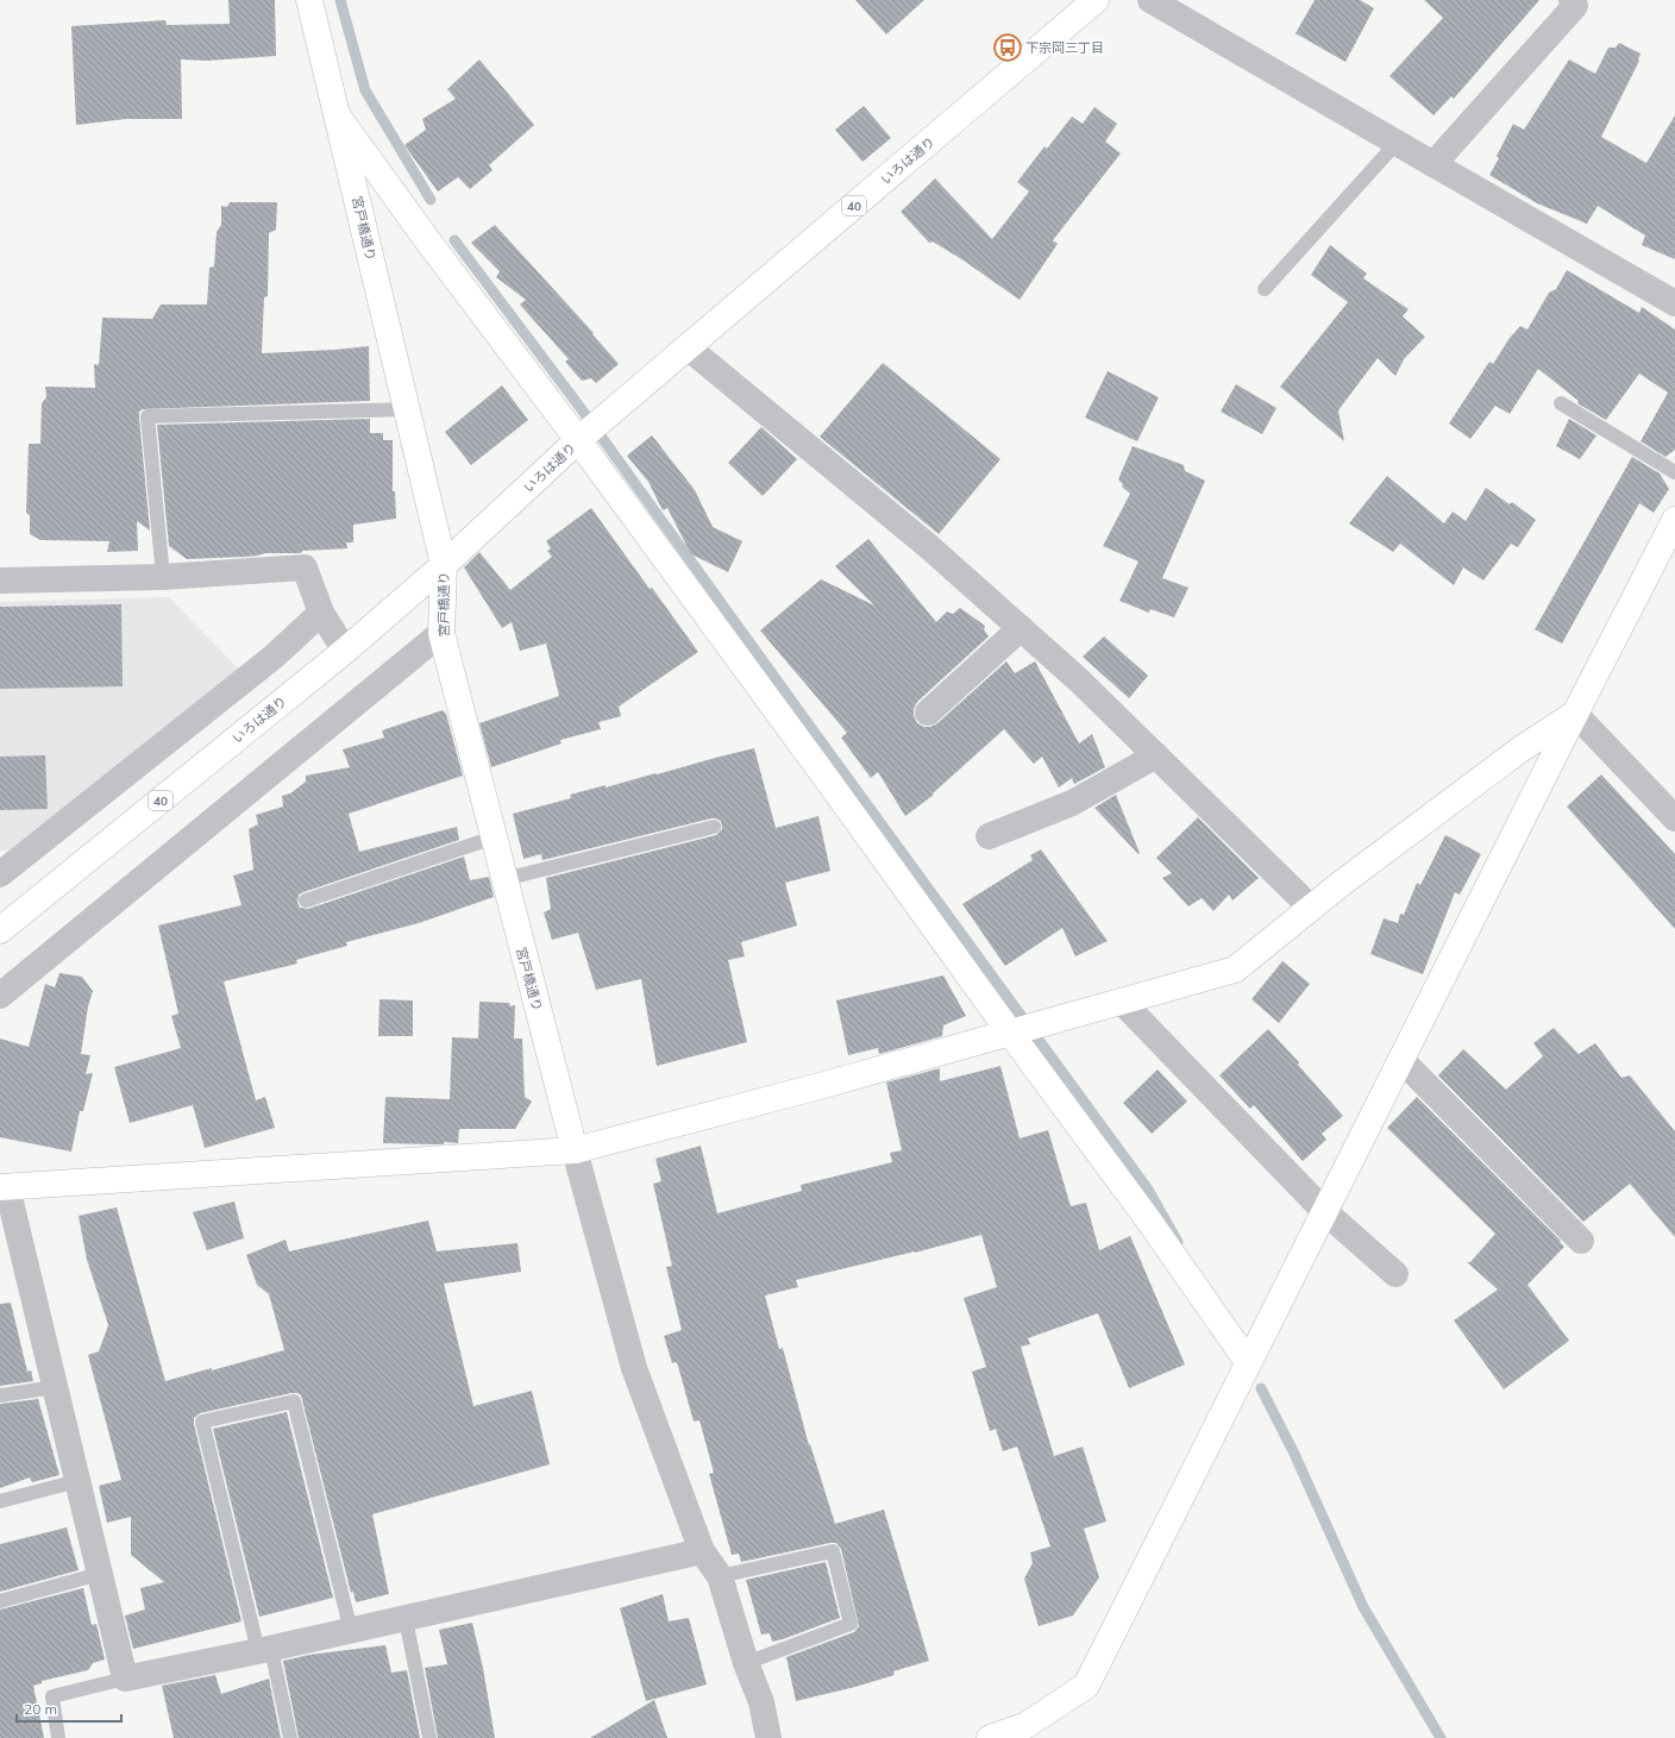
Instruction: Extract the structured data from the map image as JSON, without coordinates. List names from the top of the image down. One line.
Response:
{"streets":{"street":["いろは通り","40","宮戸橋通り"]},"crossings":[["いろは通り","宮戸橋通り"]],"places":{"bus stop":["下宗岡三丁目"]},"scale_bar":"20 m"}
